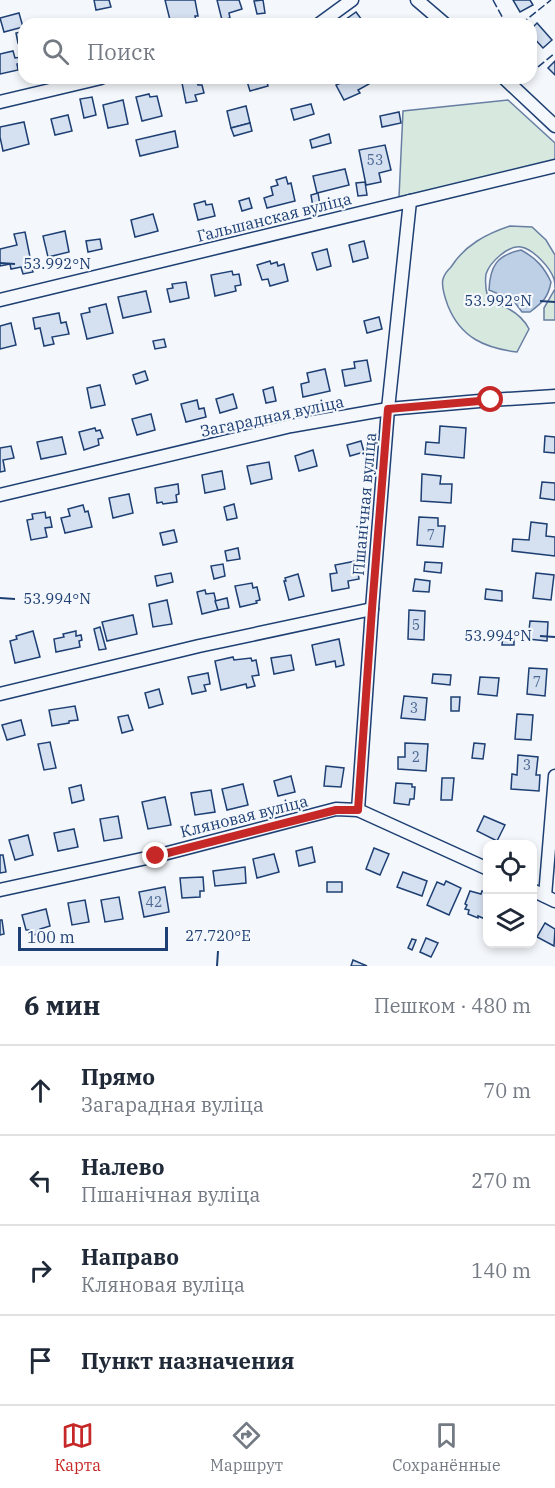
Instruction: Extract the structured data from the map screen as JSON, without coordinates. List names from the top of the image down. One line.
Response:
{"streets":{"street":["Гальшанская вуліца","Загарадная вуліца","Пшанічная вуліца","Кляновая вуліца"]},"crossings":[["Гальшанская вуліца","Пшанічная вуліца"],["Загарадная вуліца","Пшанічная вуліца"],["Пшанічная вуліца","Кляновая вуліца"]],"house_numbers":["53","7","5","7","3","2","3","42"],"scale_bar":"100 m","page":{"search":"Поиск","scale":"100 m","heading":["6 мин","Пешком · 480 m"],"list":[["Прямо","Загарадная вуліца","70 m"],["Налево","Пшанічная вуліца","270 m"],["Направо","Кляновая вуліца","140 m"],"Пункт назначения"],"nav":["Карта","Маршрут","Сохранённые"]},"coordinates":["53.992°N","53.994°N","27.720°E"]}
